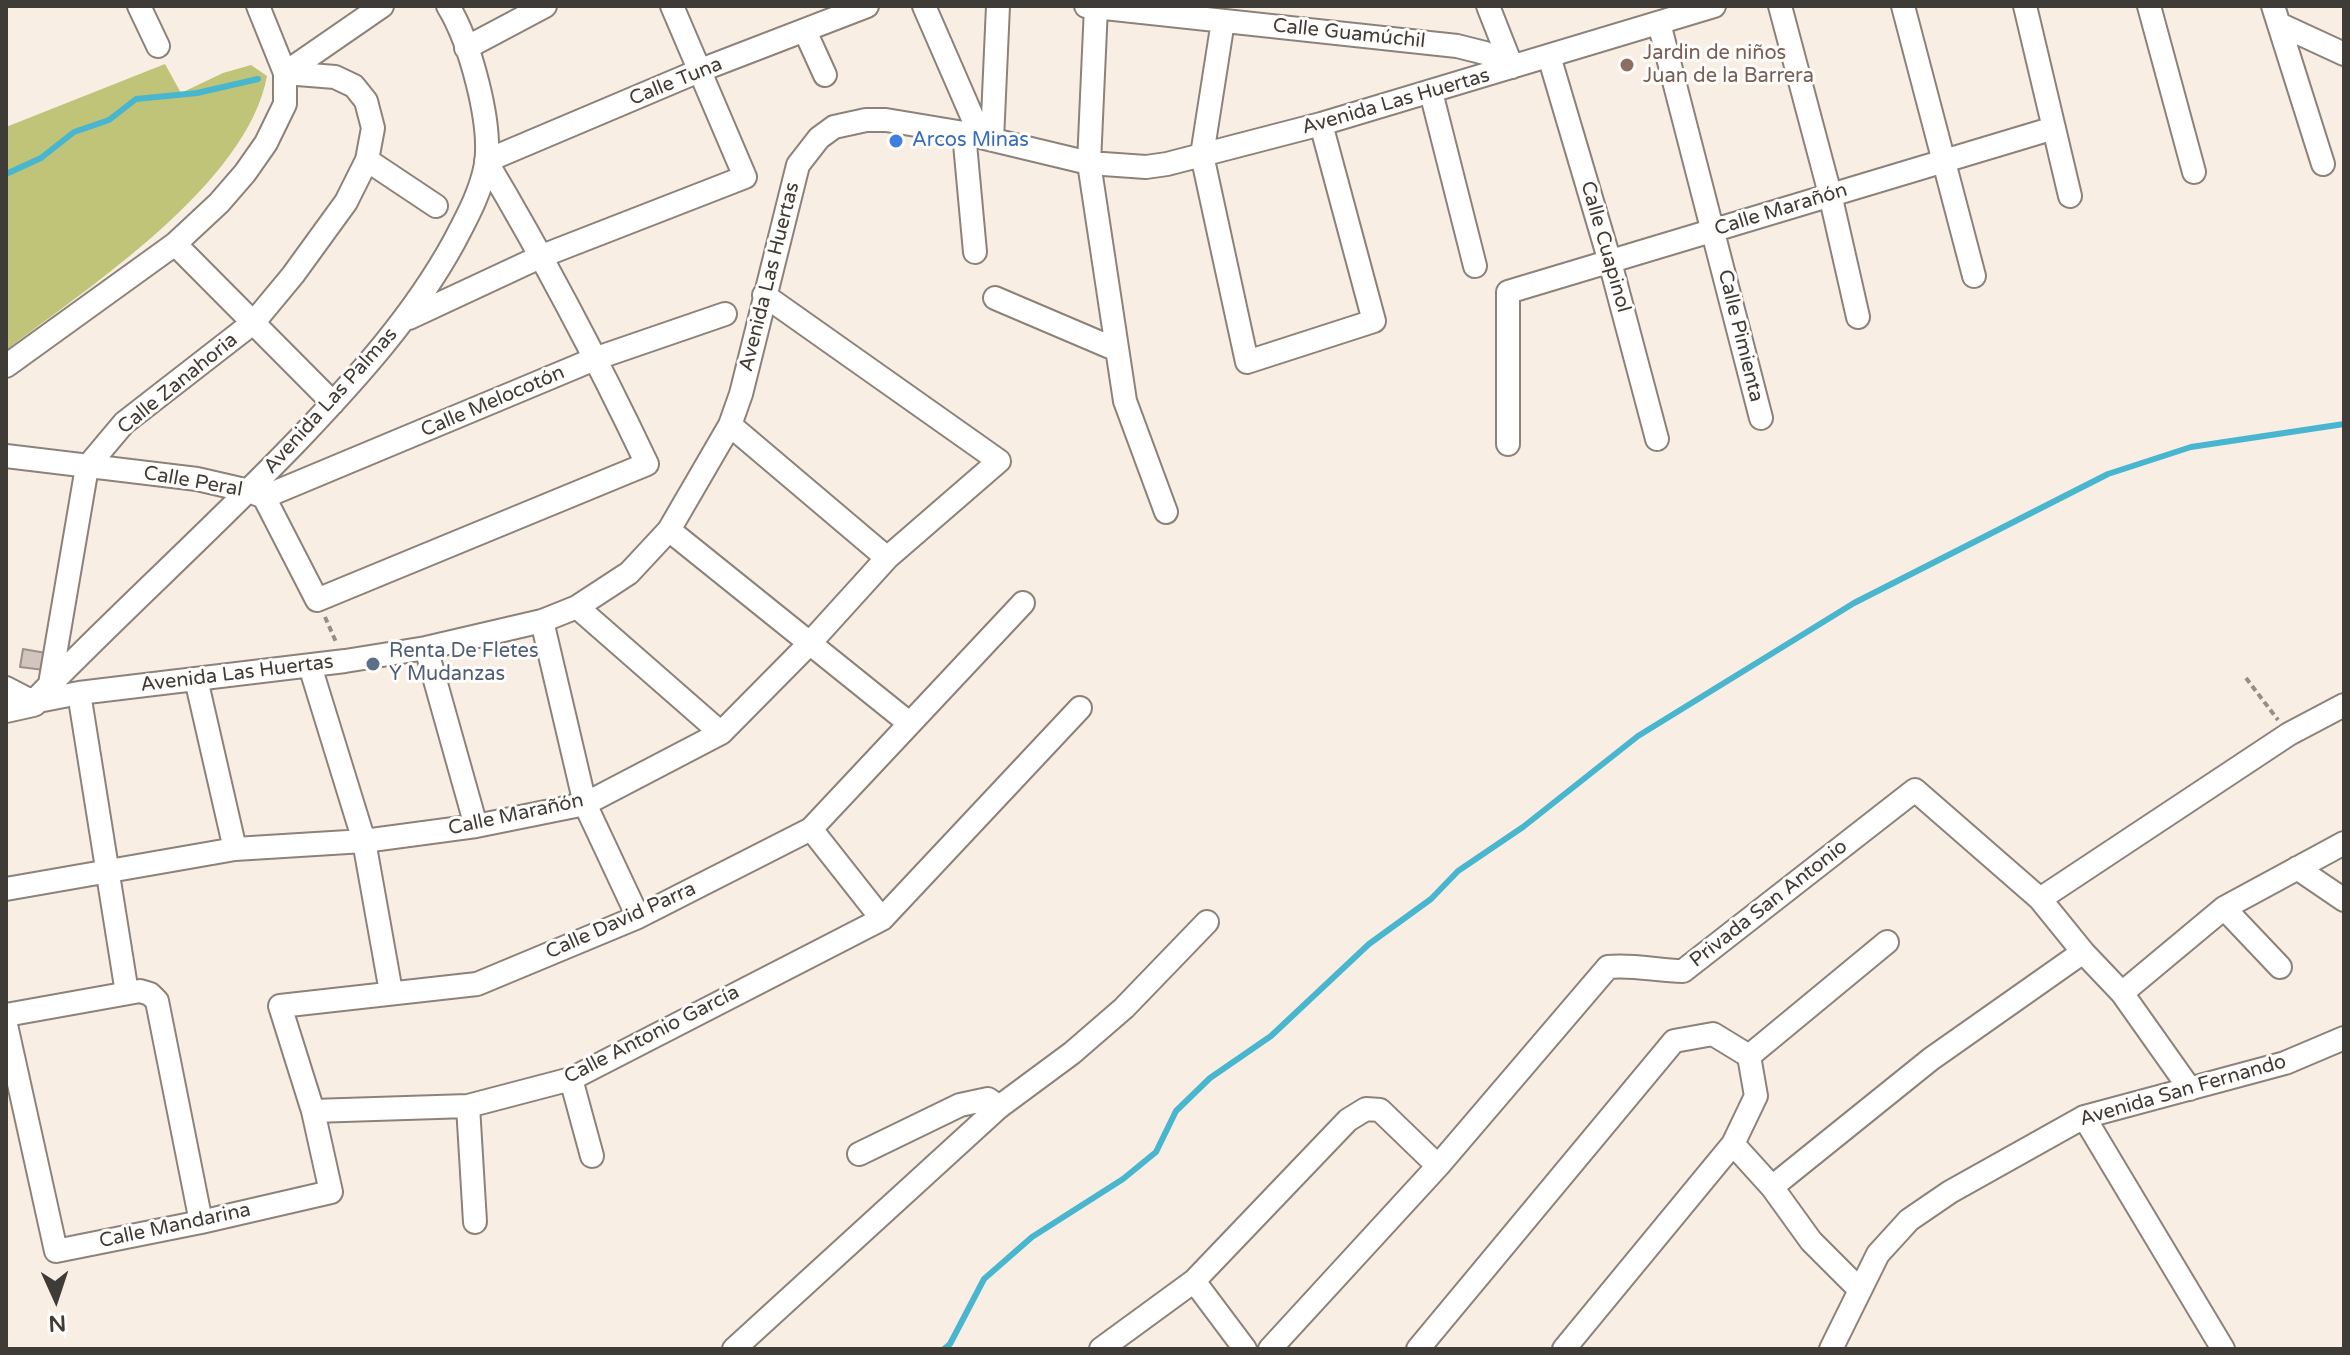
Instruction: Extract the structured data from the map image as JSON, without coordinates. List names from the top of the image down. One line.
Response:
{"streets":{"street":["Calle Guamúchil","Calle Tuna","Avenida Las Huertas","Calle Marañón","Calle Cuapinol","Calle Pimienta","Calle Zanahoria","Avenida Las Palmas","Calle Melocotón","Calle Peral","Privada San Antonio","Calle David Parra","Calle Antonio García","Avenida San Fernando","Calle Mandarina"]},"crossings":[["Calle Guamúchil","Avenida Las Huertas"],["Calle Tuna","Avenida Las Palmas"],["Avenida Las Huertas","Calle Marañón"],["Avenida Las Huertas","Calle Cuapinol"],["Avenida Las Huertas","Calle Pimienta"],["Avenida Las Huertas","Avenida Las Palmas"],["Calle Marañón","Calle Cuapinol"],["Calle Marañón","Calle Pimienta"],["Calle Zanahoria","Calle Peral"],["Avenida Las Palmas","Calle Melocotón"],["Avenida Las Palmas","Calle Peral"],["Calle Melocotón","Calle Peral"],["Calle David Parra","Calle Antonio García"],["Calle David Parra","Calle Mandarina"],["Calle Antonio García","Calle Mandarina"]],"places":["Jardin de niños Juan de la Barrera","Arcos Minas","Renta De Fletes Y Mudanzas"],"north":"bottom"}
